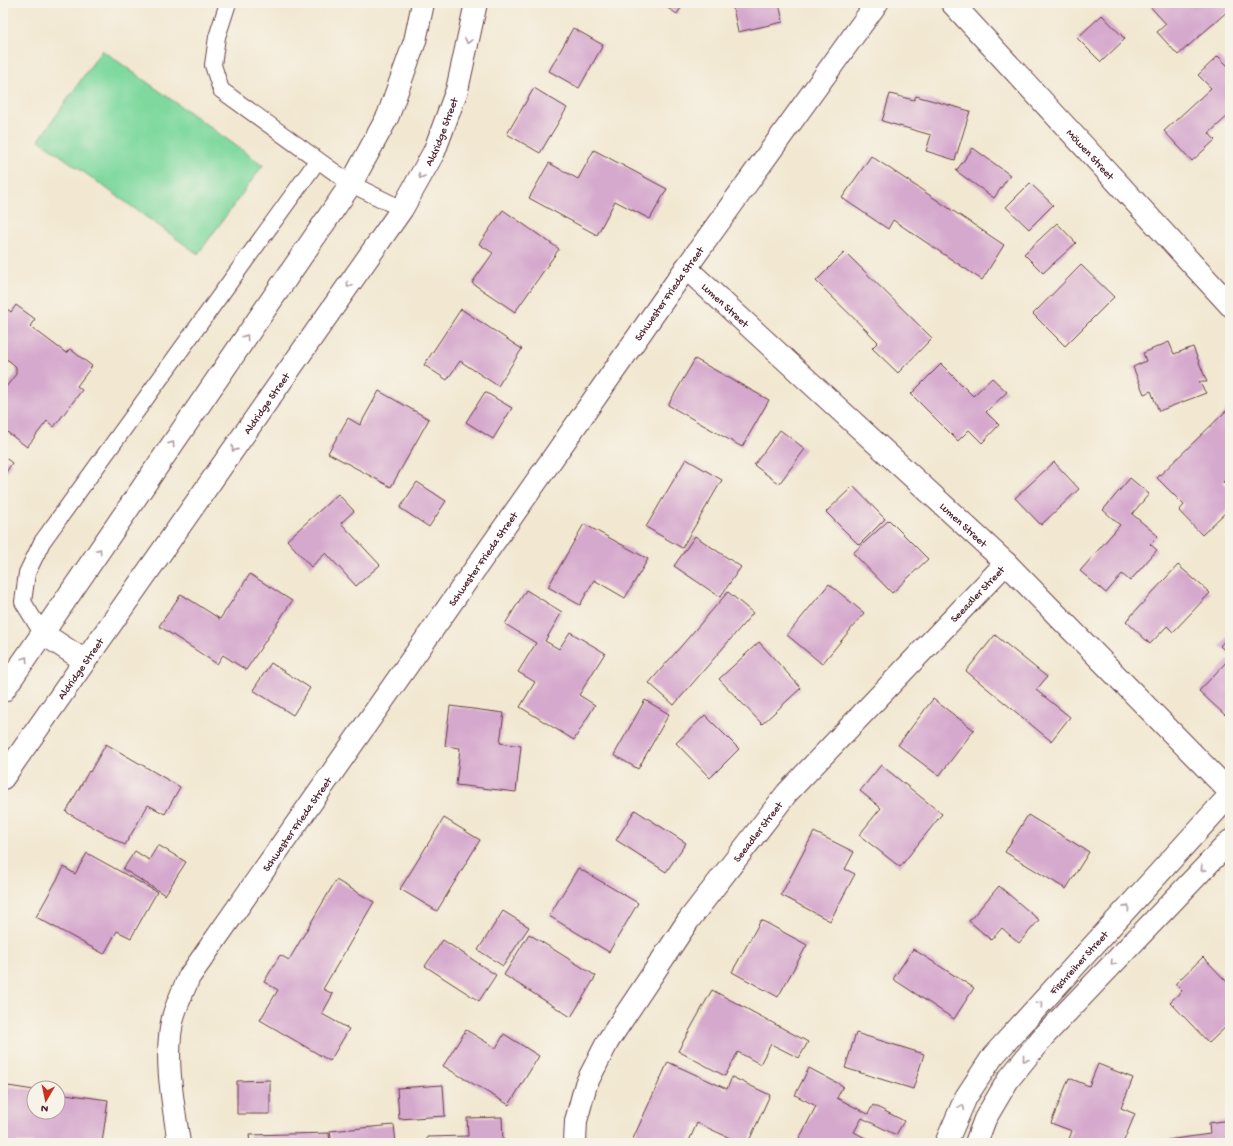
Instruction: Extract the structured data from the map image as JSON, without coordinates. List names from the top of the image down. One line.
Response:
{"streets":{"street":["Aldridge Street","Möwen Street","Schwester Frieda Street","Lumen Street","Seeadler Street","Fischreiher Street"]},"crossings":[["Schwester Frieda Street","Lumen Street"],["Lumen Street","Seeadler Street"]],"north":"bottom"}
